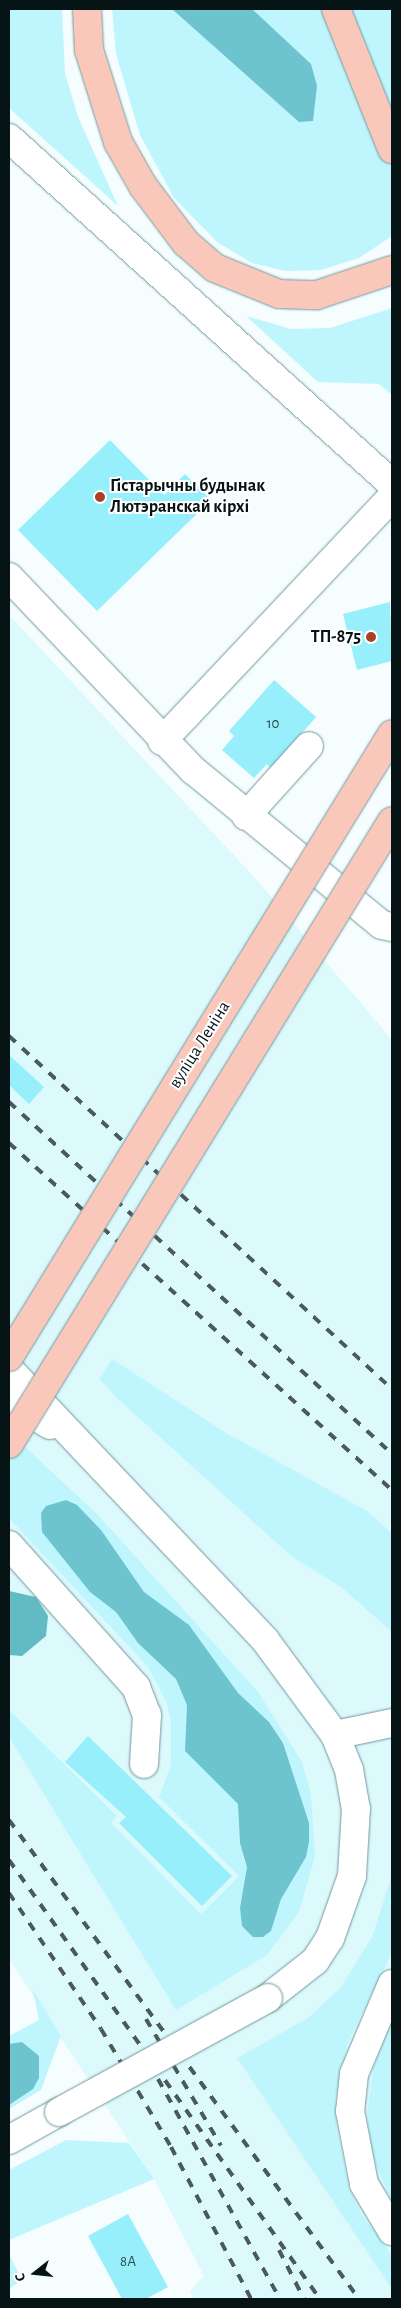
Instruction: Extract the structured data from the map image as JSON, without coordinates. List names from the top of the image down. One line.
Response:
{"streets":{"main road":["вуліца Леніна"]},"places":["Гістарычны будынак Лютэранскай кірхі","ТП-875"],"house_numbers":["10","8А"],"north":"left"}
